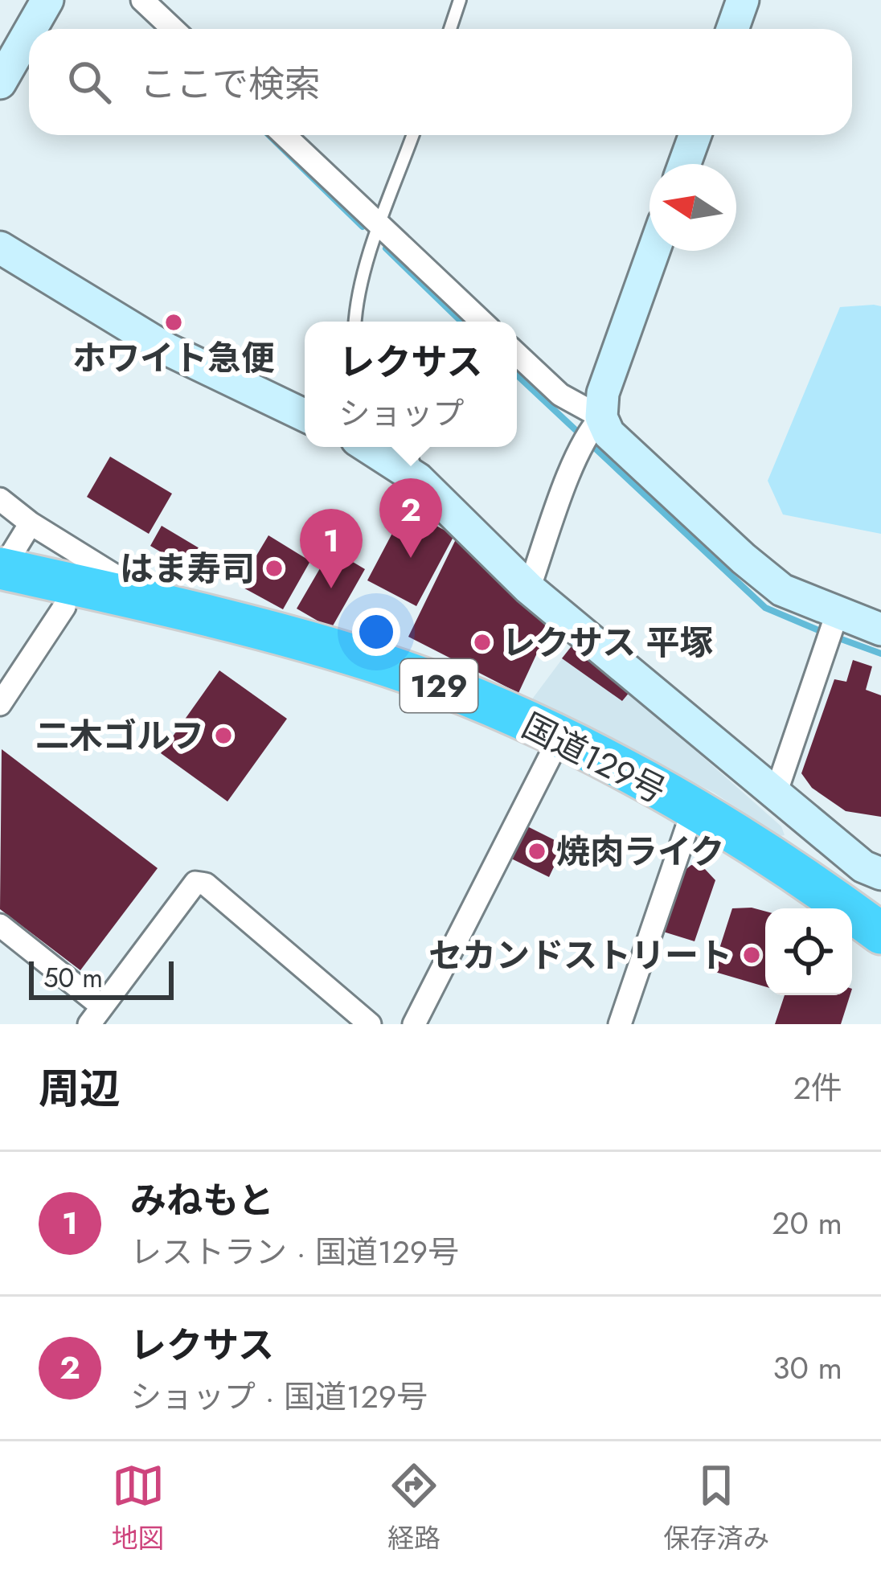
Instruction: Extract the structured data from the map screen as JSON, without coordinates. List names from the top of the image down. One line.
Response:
{"streets":{"highway":["129","国道129号"]},"places":["ホワイト急便","はま寿司","レクサス 平塚","二木ゴルフ","焼肉ライク","セカンドストリート"],"scale_bar":"50 m","north":"left","page":{"search":"ここで検索","popup":["レクサス","ショップ"],"pins":["2","1"],"scale":"50 m","heading":["周辺","2件"],"list":[{"mark":"1","name":"みねもと","note":"レストラン · 国道129号","value":"20 m"},{"mark":"2","name":"レクサス","note":"ショップ · 国道129号","value":"30 m"}],"nav":["地図","経路","保存済み"]}}
